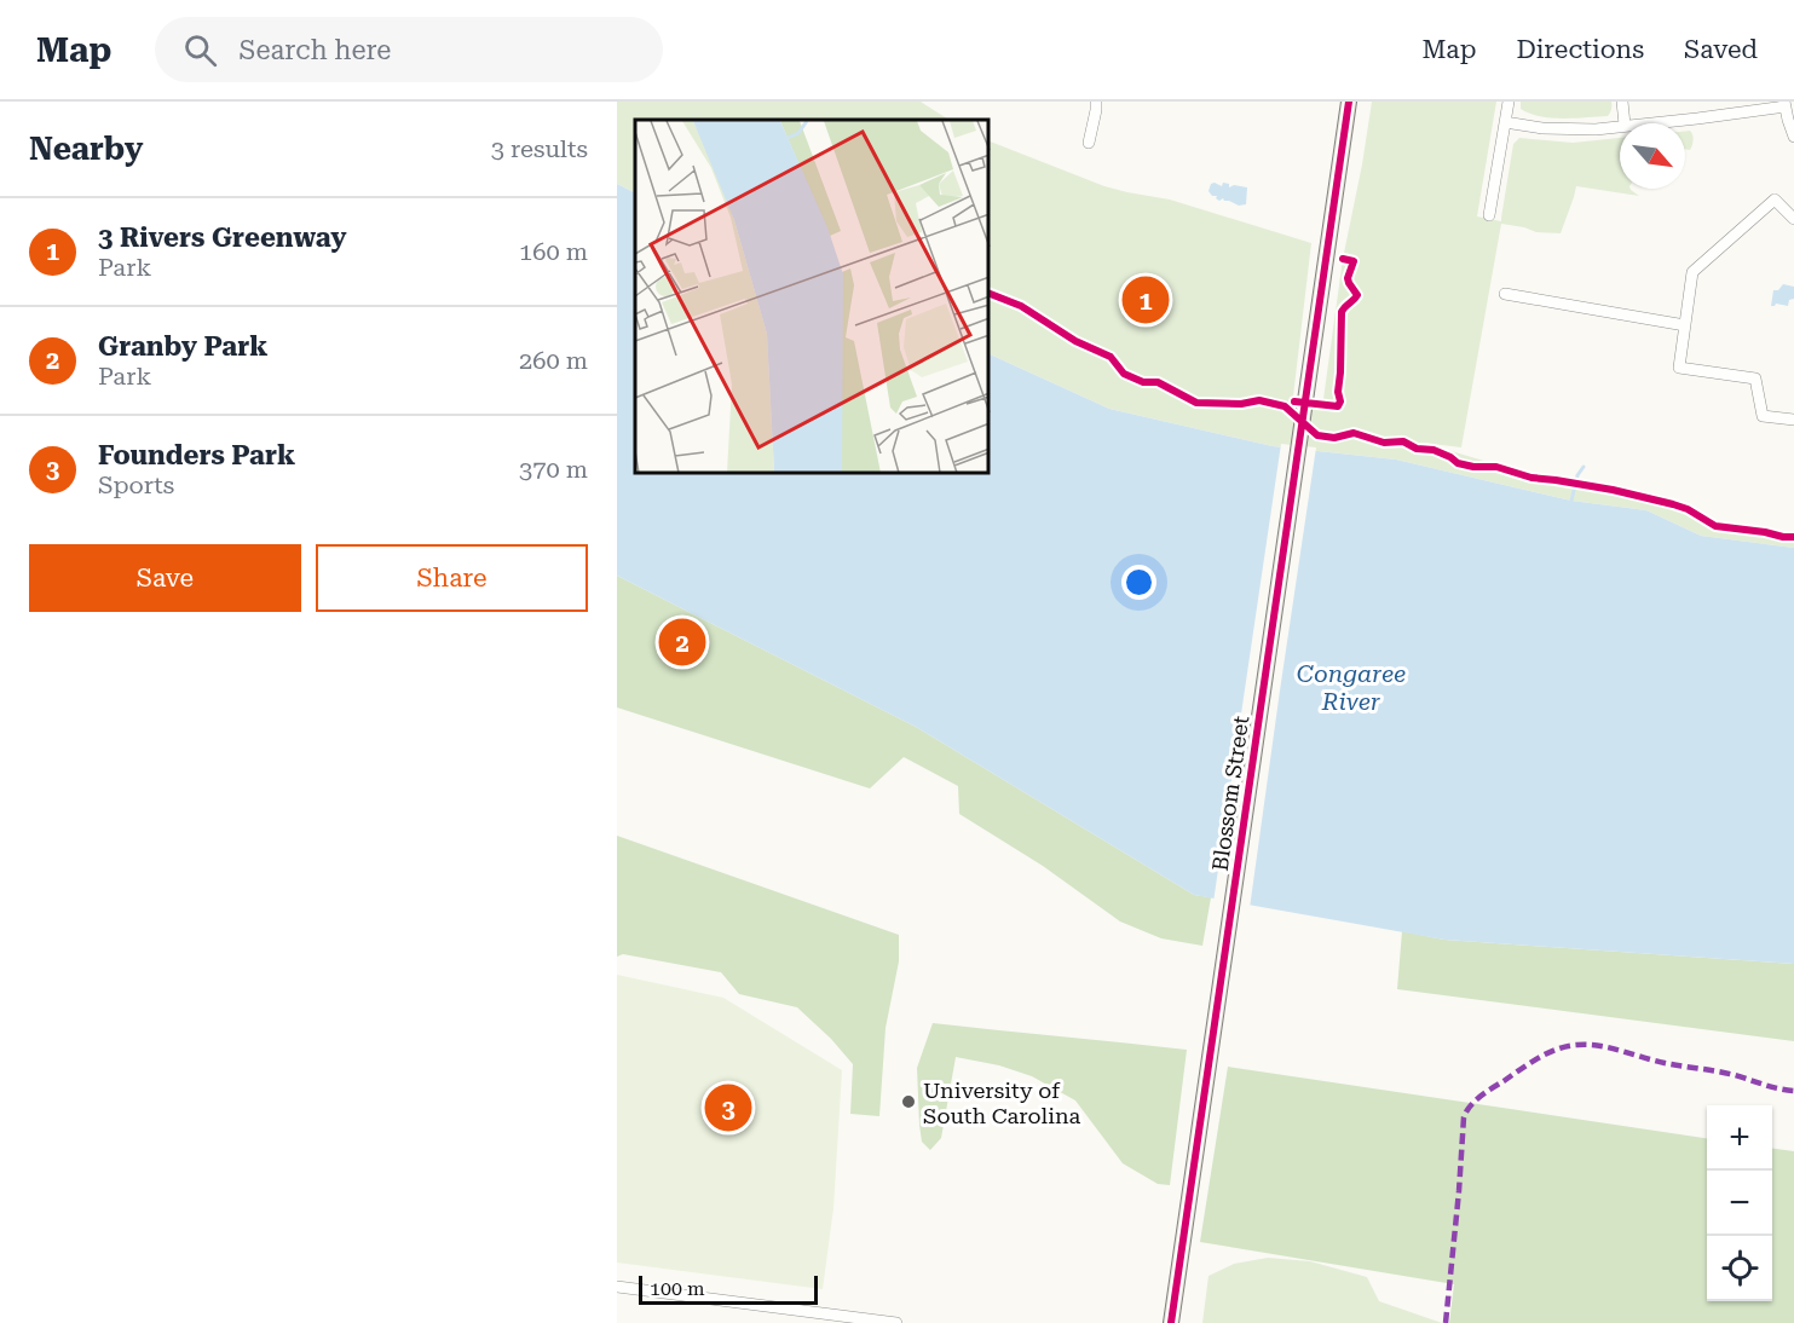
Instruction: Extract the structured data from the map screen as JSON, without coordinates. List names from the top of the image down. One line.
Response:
{"streets":{"main road":["Blossom Street"]},"water":["Congaree River"],"places":["University of South Carolina"],"scale_bar":"100 m","north":"bottom right","page":{"header":"Map","search":"Search here","nav":["Map","Directions","Saved"],"heading":["Nearby","3 results"],"list":[{"mark":"1","name":"3 Rivers Greenway","note":"Park","value":"160 m"},{"mark":"2","name":"Granby Park","note":"Park","value":"260 m"},{"mark":"3","name":"Founders Park","note":"Sports","value":"370 m"}],"pins":["1","2","3"],"buttons":["Save","Share"],"map_buttons":["+","−"],"scale":"100 m"}}
